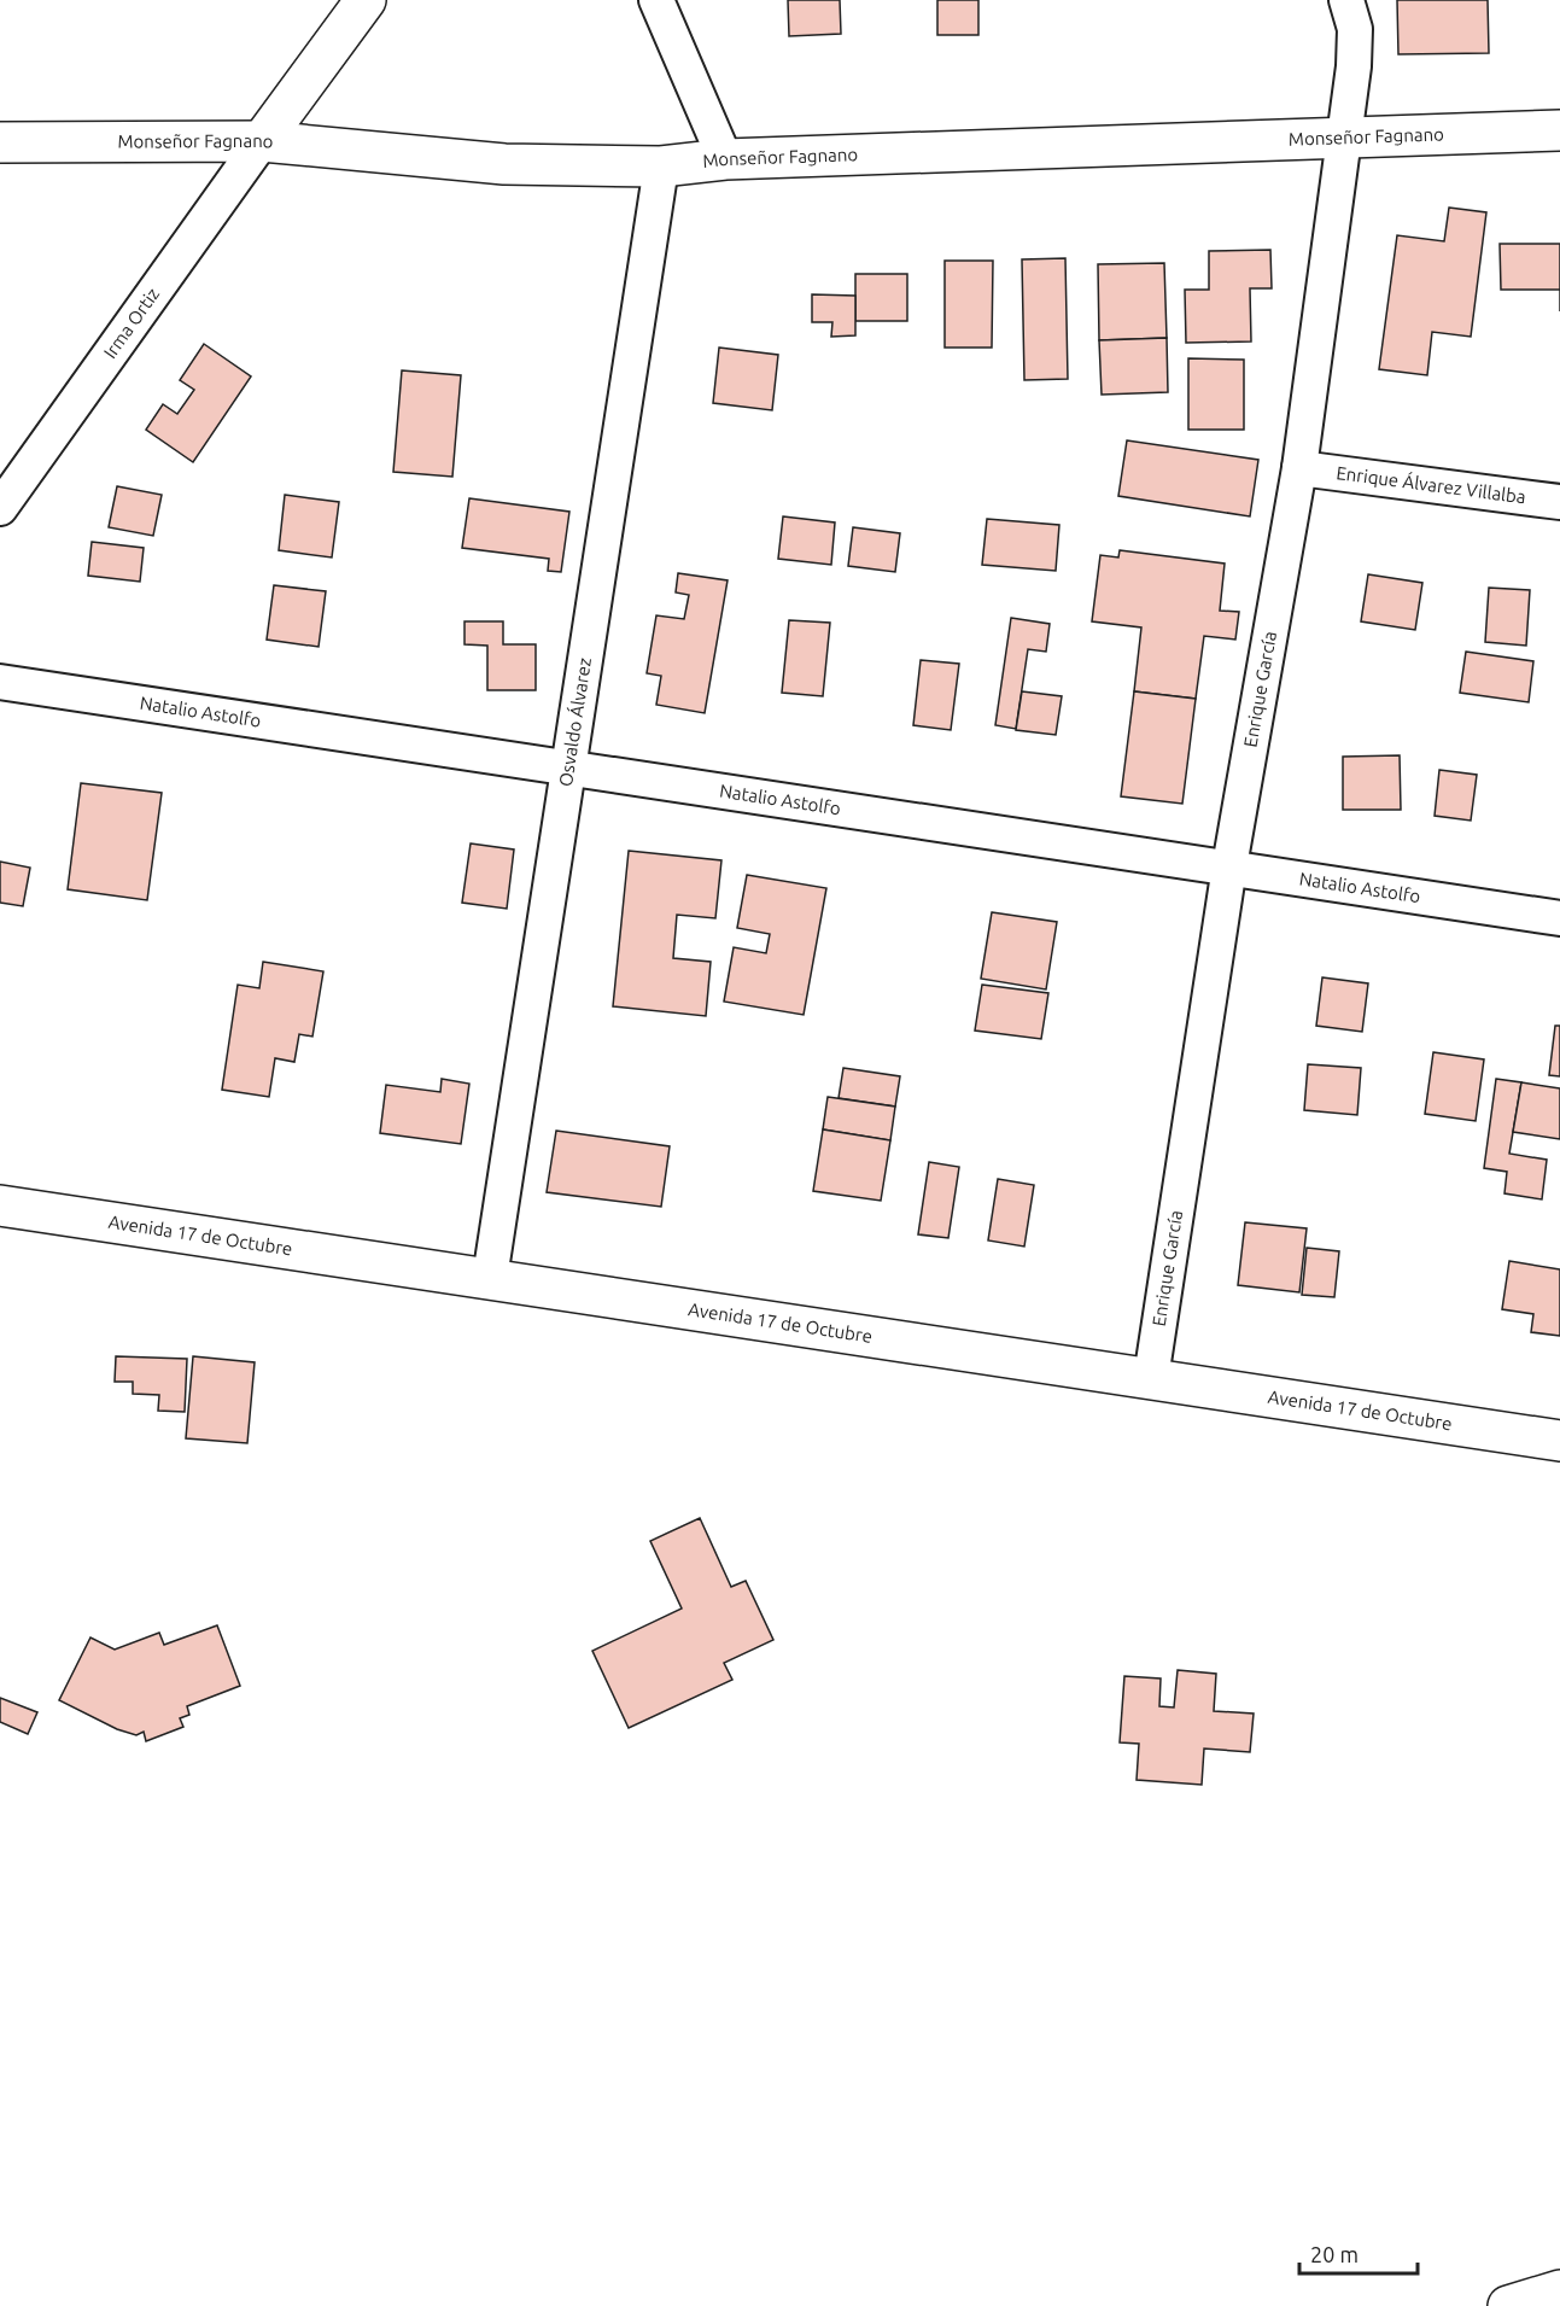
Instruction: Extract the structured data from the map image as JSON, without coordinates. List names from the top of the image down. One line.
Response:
{"streets":{"street":["Monseñor Fagnano","Irma Ortiz","Enrique Álvarez Villalba","Enrique García","Natalio Astolfo","Osvaldo Álvarez","Avenida 17 de Octubre"]},"crossings":[["Monseñor Fagnano","Irma Ortiz"],["Monseñor Fagnano","Enrique García"],["Monseñor Fagnano","Osvaldo Álvarez"],["Enrique Álvarez Villalba","Enrique García"],["Enrique García","Natalio Astolfo"],["Enrique García","Avenida 17 de Octubre"],["Natalio Astolfo","Osvaldo Álvarez"],["Osvaldo Álvarez","Avenida 17 de Octubre"]],"scale_bar":"20 m"}
